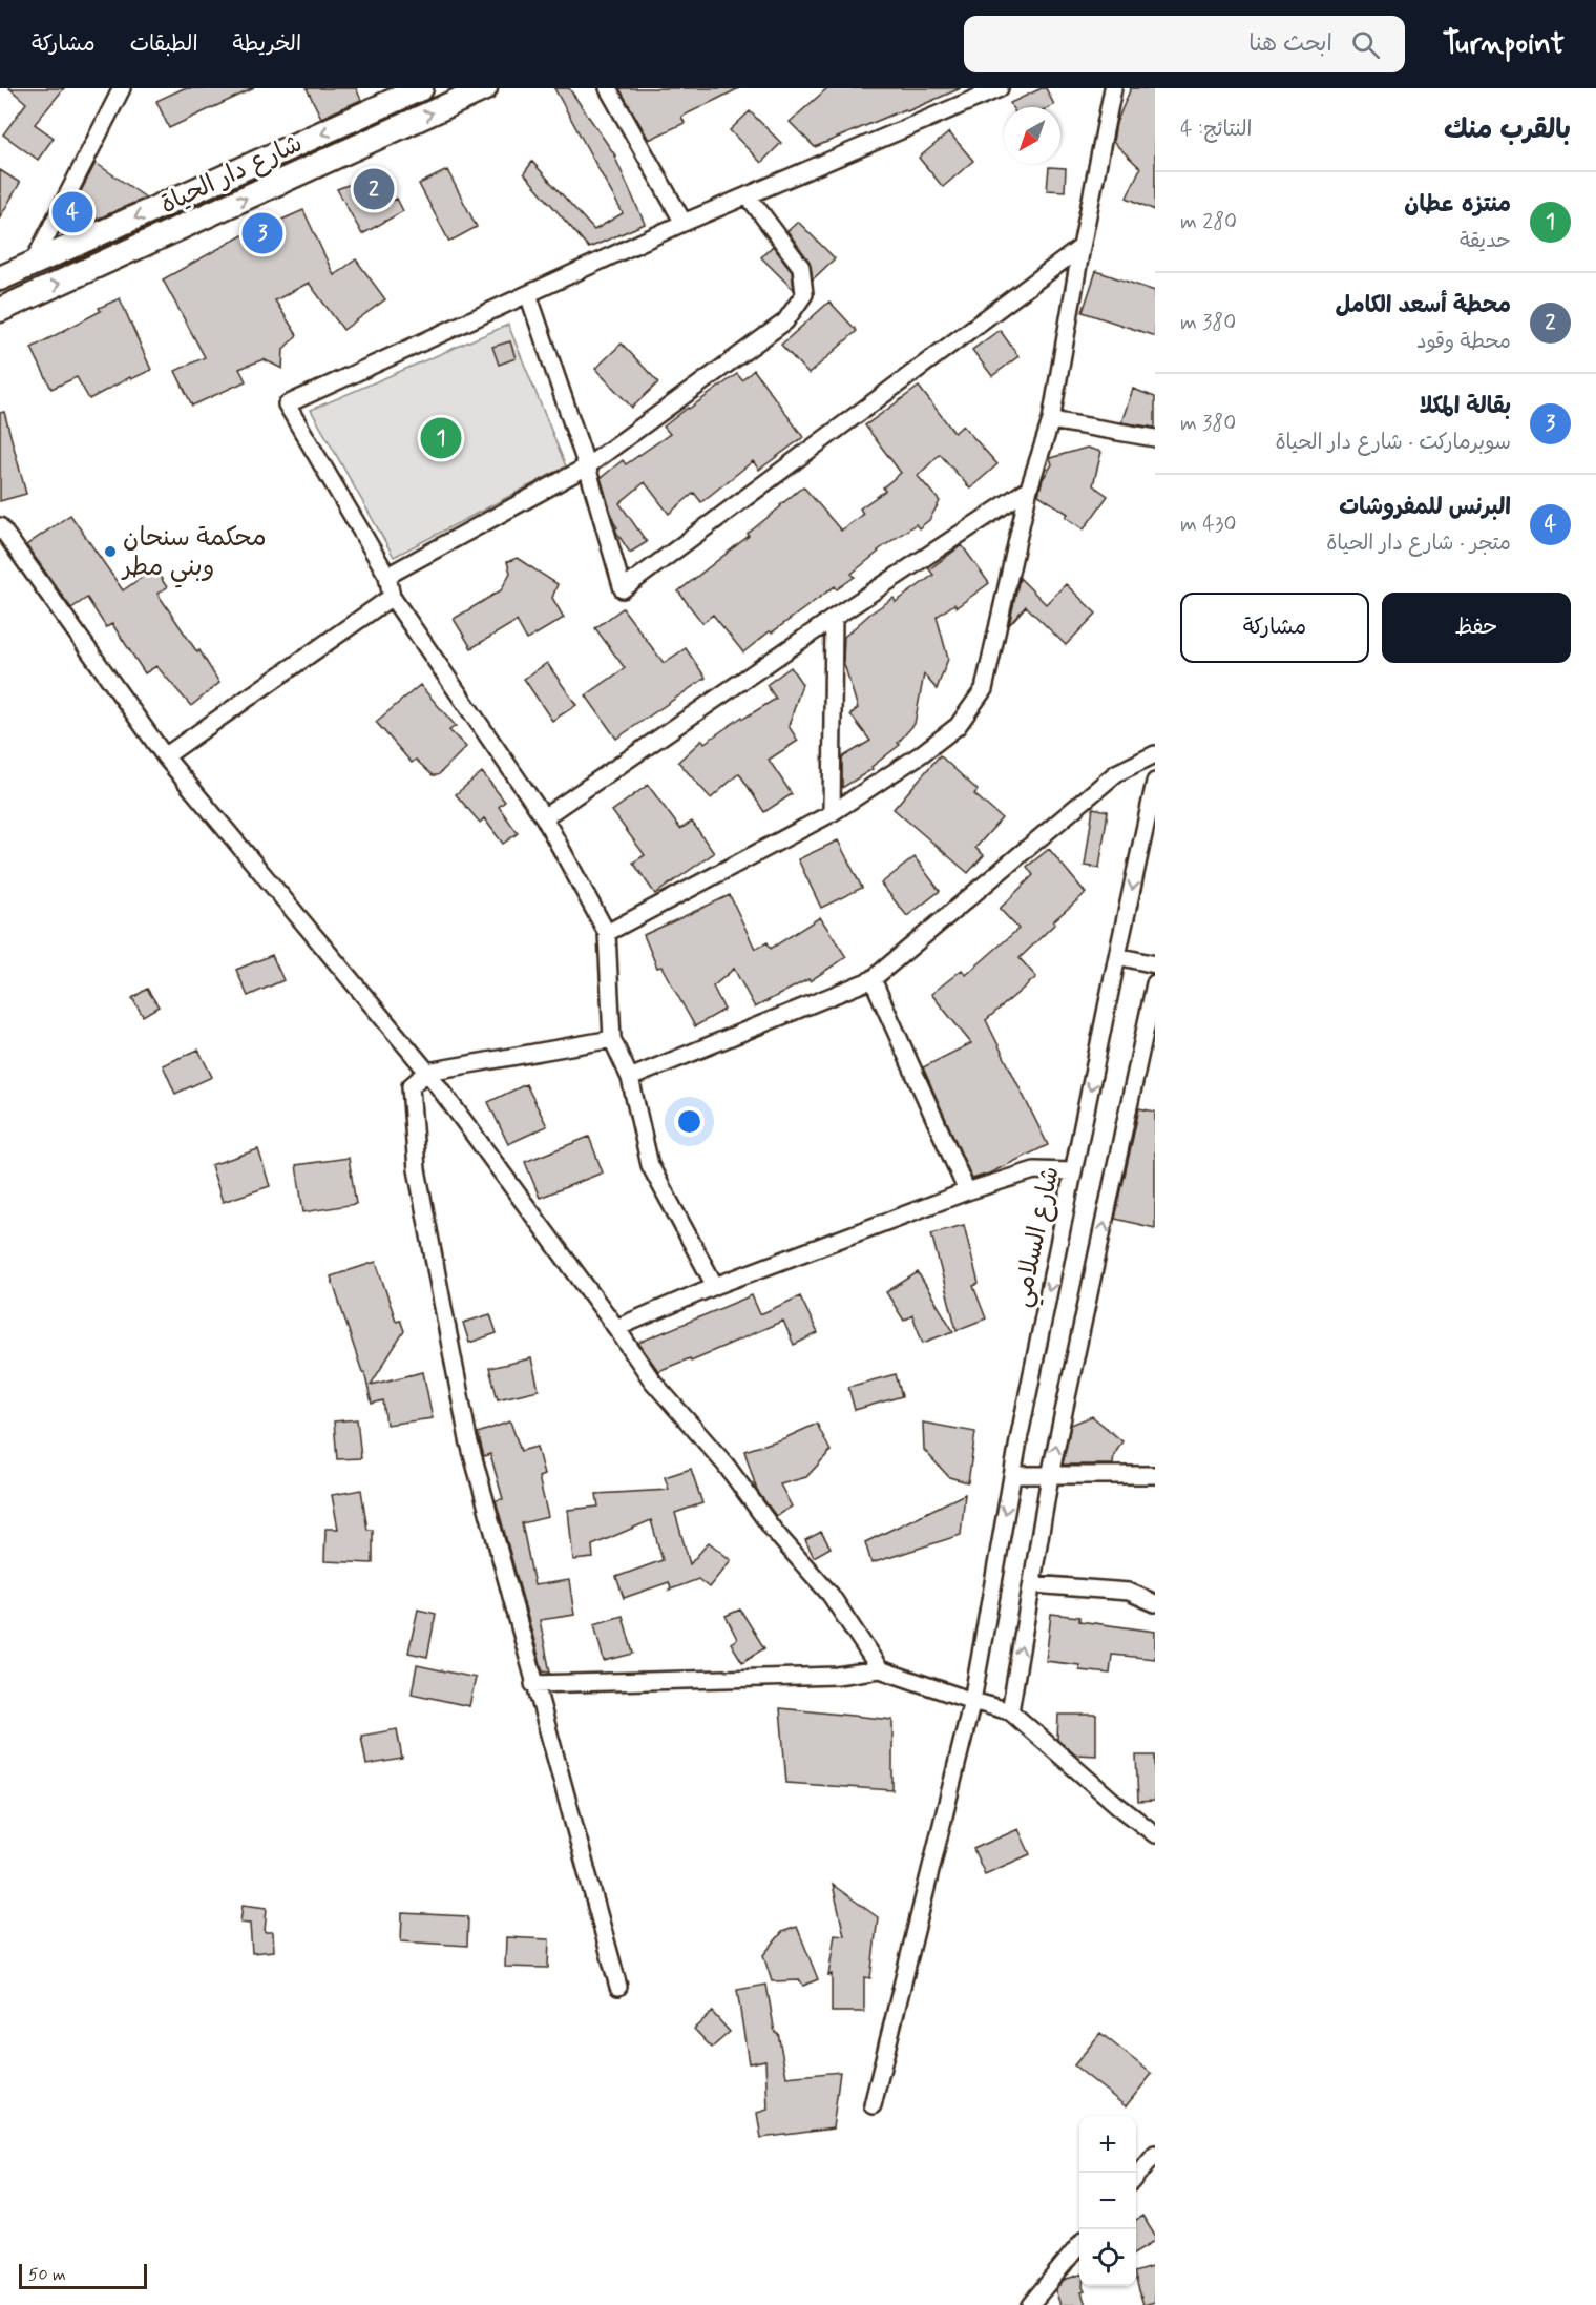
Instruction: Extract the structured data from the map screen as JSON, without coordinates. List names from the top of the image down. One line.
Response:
{"streets":{"main road":["شارع دار الحياة"],"street":["شارع السلامي"]},"places":["محكمة سنحان وبني مطر"],"scale_bar":"50 m","north":"bottom left","page":{"header":"Turnpoint","search":"ابحث هنا","nav":["الخريطة","الطبقات","مشاركة"],"heading":["بالقرب منك","النتائج: 4"],"pins":["2","4","3","1"],"list":[{"mark":"1","name":"منتزه عطان","note":"حديقة","value":"280 m"},{"mark":"2","name":"محطة أسعد الكامل","note":"محطة وقود","value":"380 m"},{"mark":"3","name":"بقالة المكلا","note":"سوبرماركت · شارع دار الحياة","value":"380 m"},{"mark":"4","name":"البرنس للمفروشات","note":"متجر · شارع دار الحياة","value":"430 m"}],"buttons":["حفظ","مشاركة"],"map_buttons":["+","−"],"scale":"50 m"}}
